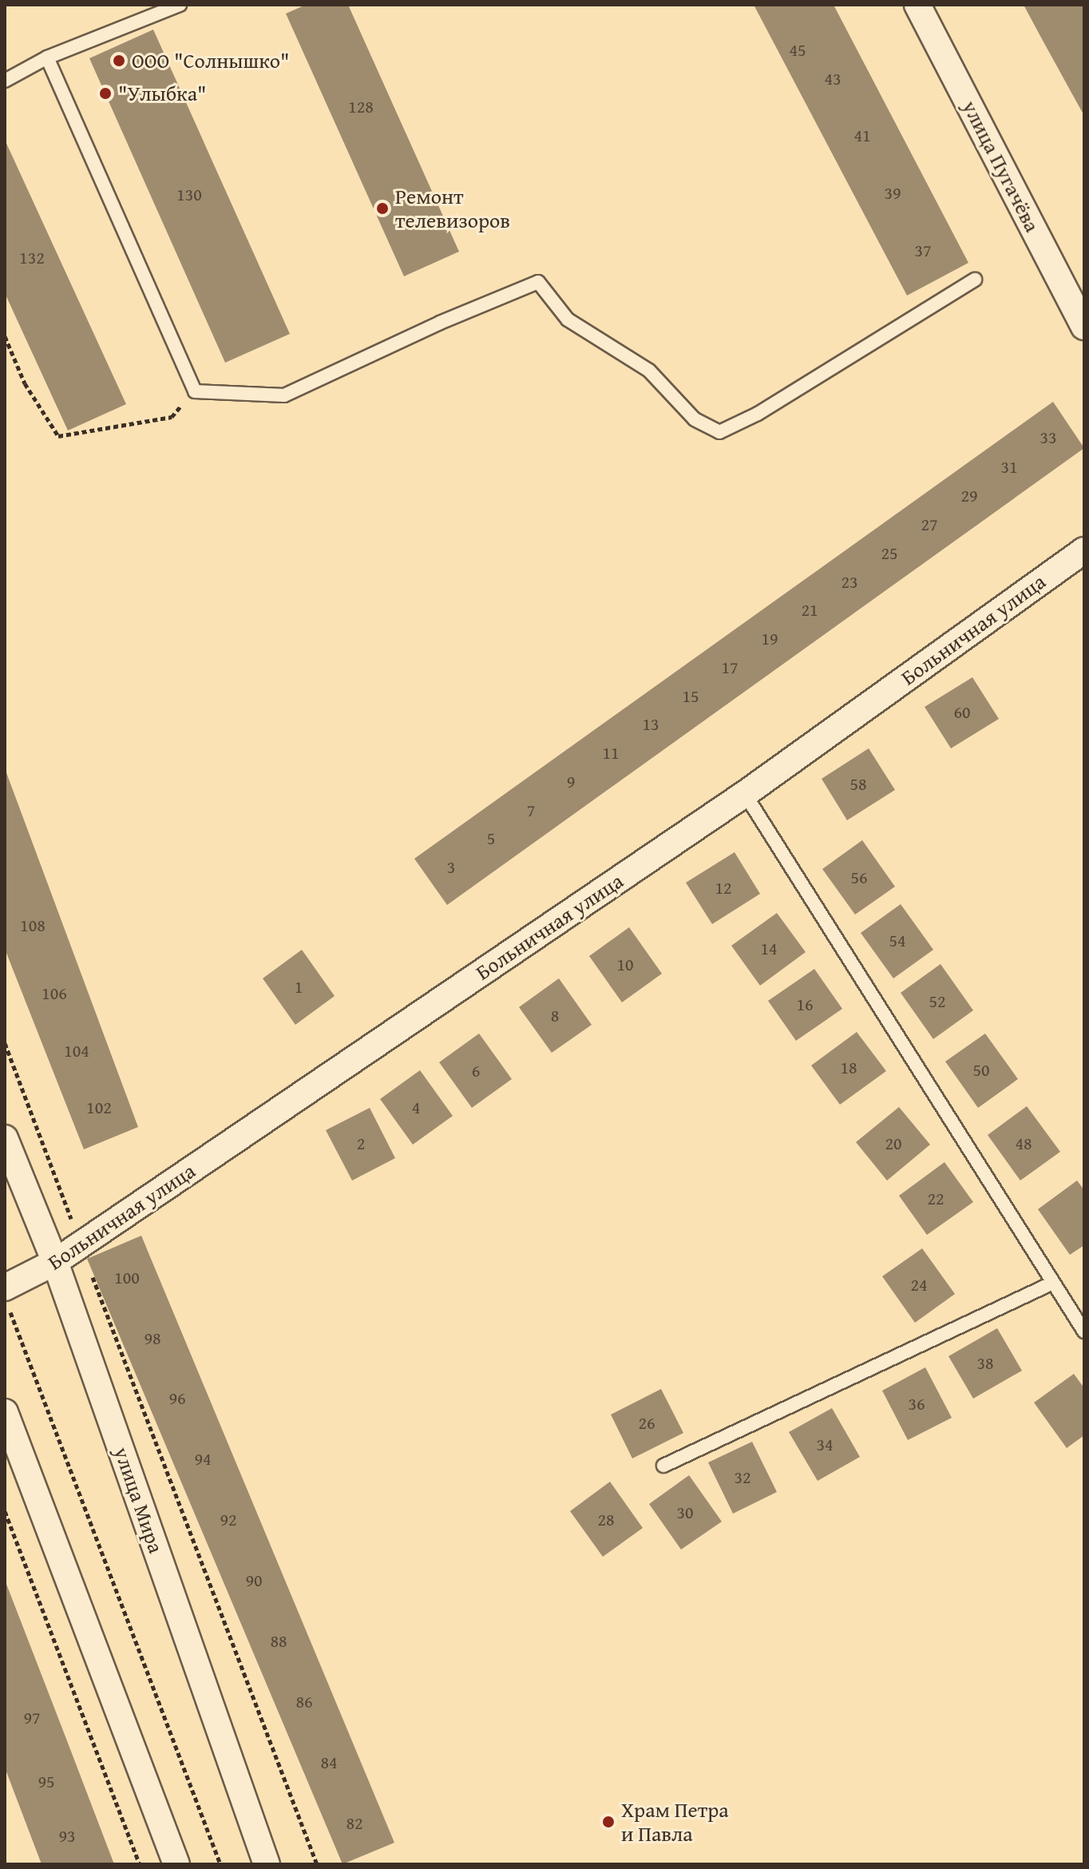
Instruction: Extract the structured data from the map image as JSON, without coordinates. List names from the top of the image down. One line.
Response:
{"streets":{"street":["улица Пугачёва","Больничная улица","улица Мира"]},"crossings":[["Больничная улица","улица Мира"]],"places":["ООО \"Солнышко\"","\"Улыбка\"","Ремонт телевизоров","Храм Петра и Павла"],"house_numbers":["45","43","128","41","39","130","37","132","33","31","29","27","25","23","21","19","17","15","60","13","11","9","58","7","5","3","56","12","108","54","14","10","1","106","52","16","8","104","18","50","6","102","4","2","20","48","22","100","24","98","38","96","36","26","34","94","32","30","92","28","90","88","86","97","84","95","82","93"]}
